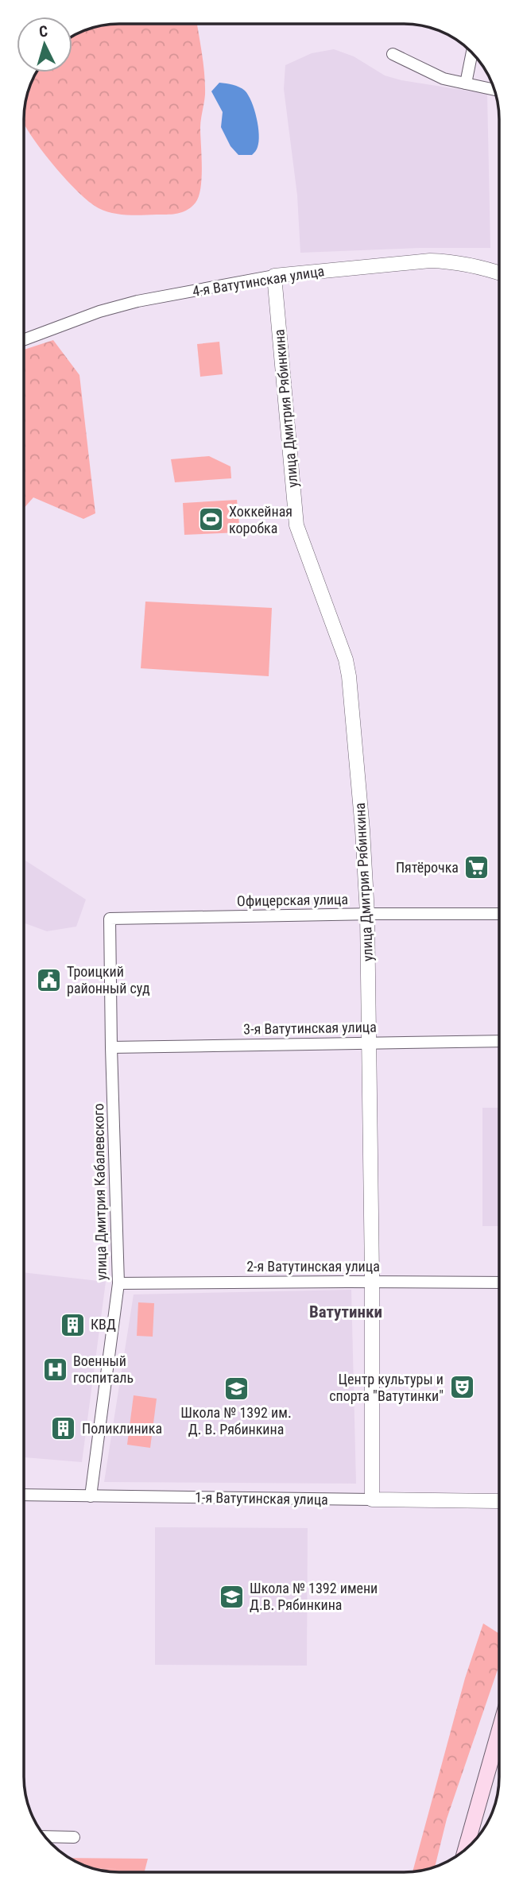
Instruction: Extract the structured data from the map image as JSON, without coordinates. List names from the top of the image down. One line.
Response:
{"streets":{"street":["4-я Ватутинская улица","улица Дмитрия Рябинкина","Офицерская улица","3-я Ватутинская улица","улица Дмитрия Кабалевского","2-я Ватутинская улица","1-я Ватутинская улица"]},"crossings":[["4-я Ватутинская улица","улица Дмитрия Рябинкина"],["улица Дмитрия Рябинкина","Офицерская улица"],["улица Дмитрия Рябинкина","3-я Ватутинская улица"],["улица Дмитрия Рябинкина","2-я Ватутинская улица"],["улица Дмитрия Рябинкина","1-я Ватутинская улица"],["Офицерская улица","улица Дмитрия Кабалевского"],["3-я Ватутинская улица","улица Дмитрия Кабалевского"],["улица Дмитрия Кабалевского","2-я Ватутинская улица"],["улица Дмитрия Кабалевского","1-я Ватутинская улица"]],"districts":["Ватутинки"],"places":{"sports":["Хоккейная коробка"],"supermarket":["Пятёрочка"],"public building":["Троицкий районный суд"],"building":["КВД","Поликлиника"],"hospital":["Военный госпиталь"],"theatre":["Центр культуры и спорта \"Ватутинки\""],"school or university":["Школа № 1392 им. Д. В. Рябинкина","Школа № 1392 имени Д.В. Рябинкина"]},"north":"top"}
